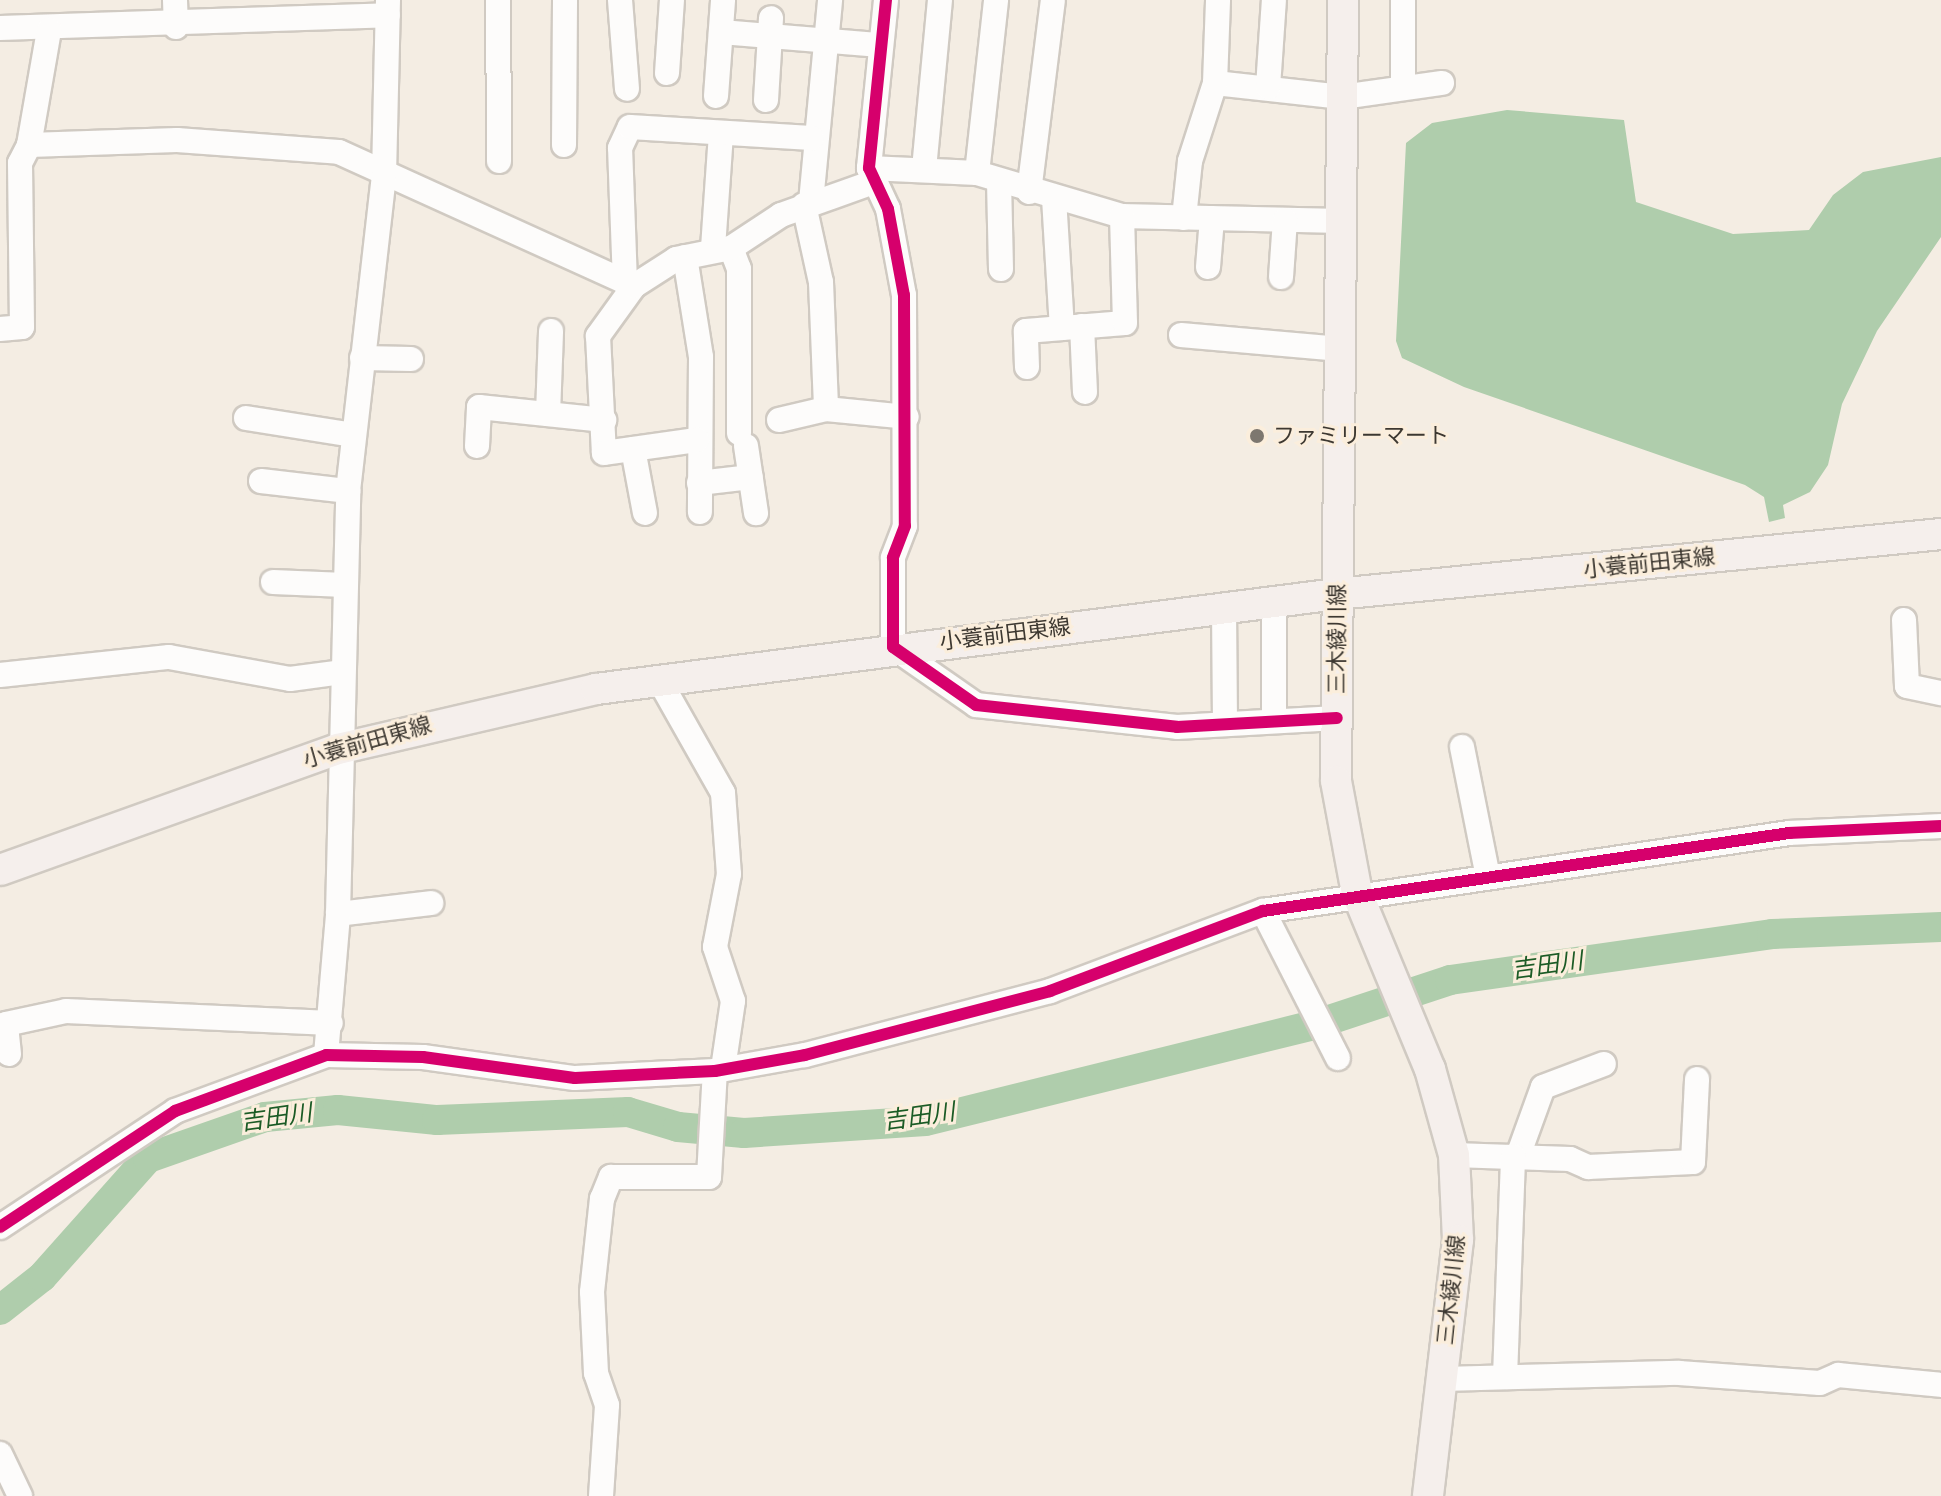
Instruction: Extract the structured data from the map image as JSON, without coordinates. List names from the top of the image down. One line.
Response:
{"streets":{"main road":["小蓑前田東線","三木綾川線"]},"crossings":[["小蓑前田東線","三木綾川線"]],"water":["吉田川"],"places":["ファミリーマート"]}
